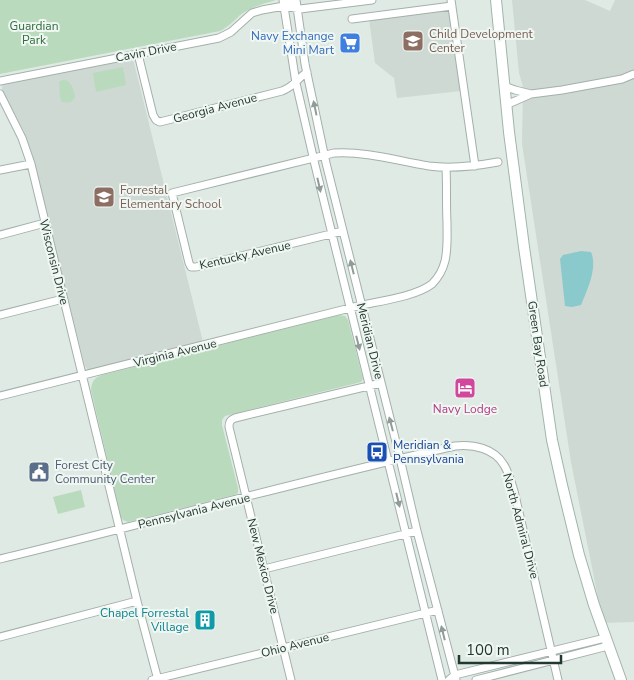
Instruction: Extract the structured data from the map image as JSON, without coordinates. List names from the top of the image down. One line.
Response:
{"streets":{"main road":["Green Bay Road"],"street":["Cavin Drive","Georgia Avenue","Kentucky Avenue","Wisconsin Drive","Meridian Drive","Virginia Avenue","Pennsylvania Avenue","North Admiral Drive","New Mexico Drive","Ohio Avenue"]},"crossings":[["Cavin Drive","Georgia Avenue"],["Cavin Drive","Meridian Drive"],["Georgia Avenue","Meridian Drive"],["Kentucky Avenue","Meridian Drive"],["Wisconsin Drive","Virginia Avenue"],["Wisconsin Drive","Pennsylvania Avenue"],["Meridian Drive","Virginia Avenue"],["Meridian Drive","Pennsylvania Avenue"],["Meridian Drive","North Admiral Drive"],["Meridian Drive","New Mexico Drive"],["Meridian Drive","Ohio Avenue"],["Pennsylvania Avenue","North Admiral Drive"],["Pennsylvania Avenue","New Mexico Drive"],["New Mexico Drive","Ohio Avenue"]],"parks":["Guardian Park"],"places":{"school or university":["Child Development Center","Forrestal Elementary School"],"supermarket":["Navy Exchange Mini Mart"],"hotel":["Navy Lodge"],"bus stop":["Meridian & Pennsylvania"],"public building":["Forest City Community Center"],"building":["Chapel Forrestal Village"]},"scale_bar":"100 m"}
